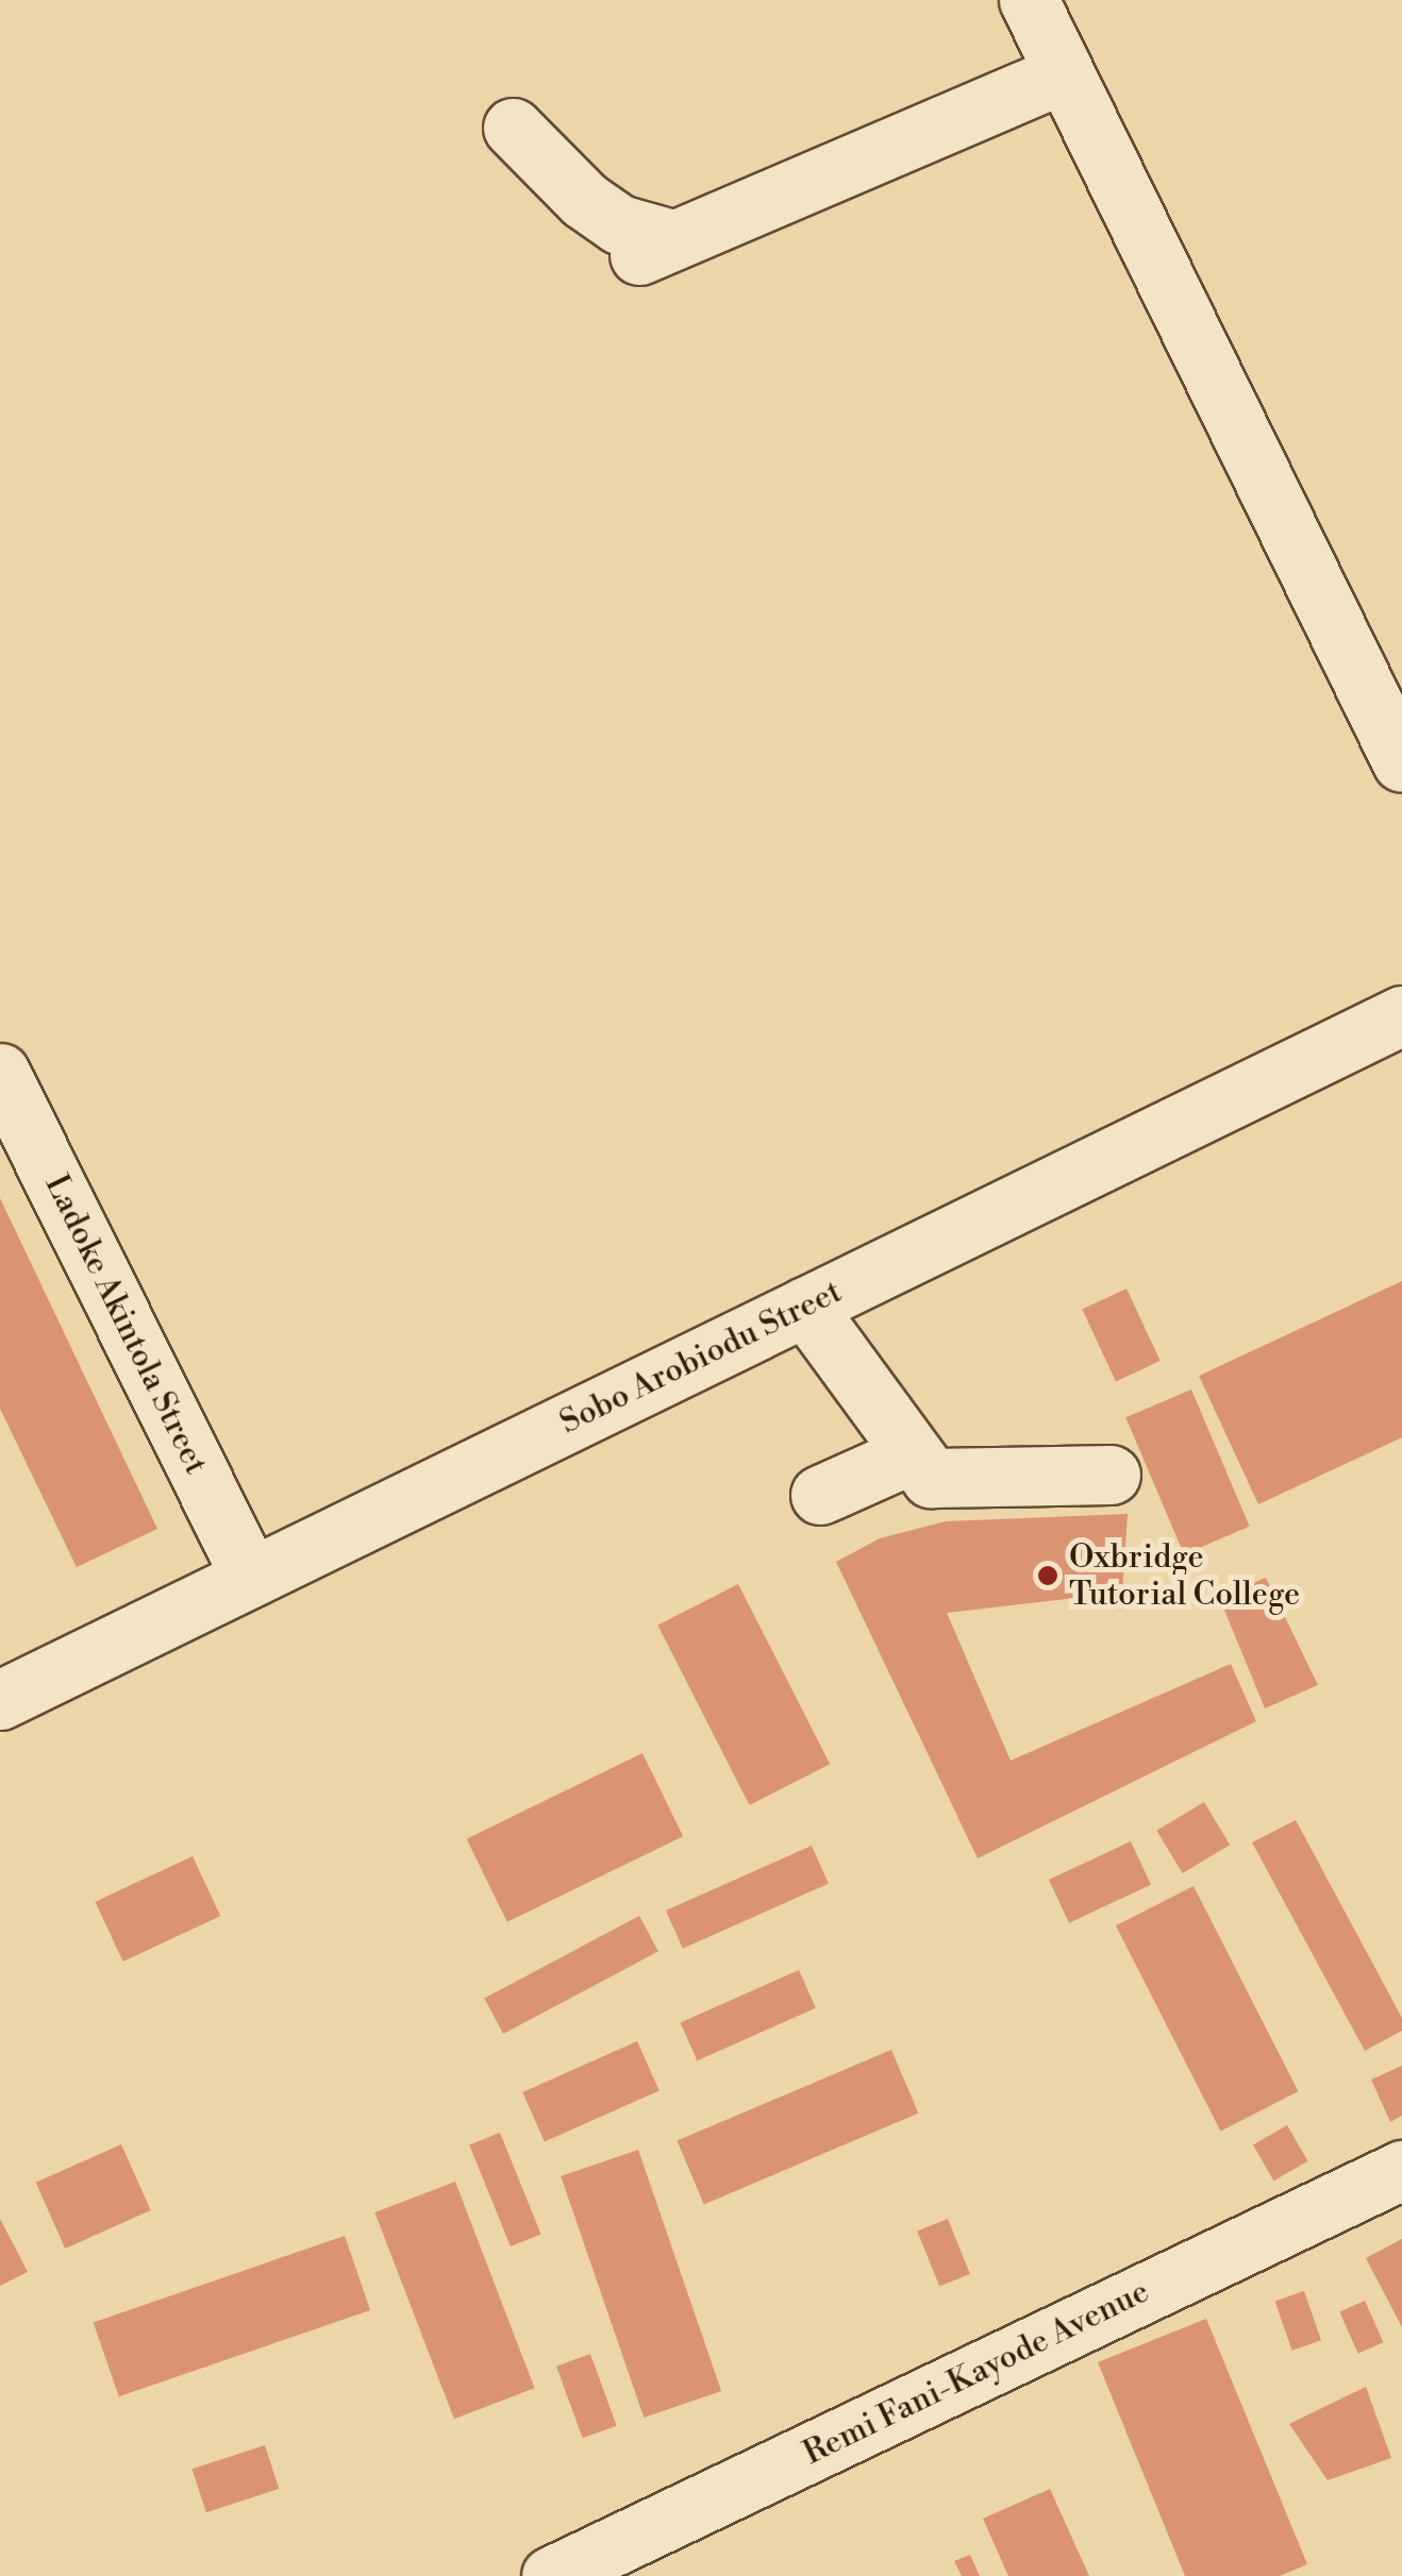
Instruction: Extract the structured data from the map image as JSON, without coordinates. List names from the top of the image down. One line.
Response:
{"streets":{"street":["Ladoke Akintola Street","Sobo Arobiodu Street","Remi Fani-Kayode Avenue"]},"crossings":[["Ladoke Akintola Street","Sobo Arobiodu Street"]],"places":["Oxbridge Tutorial College"]}
